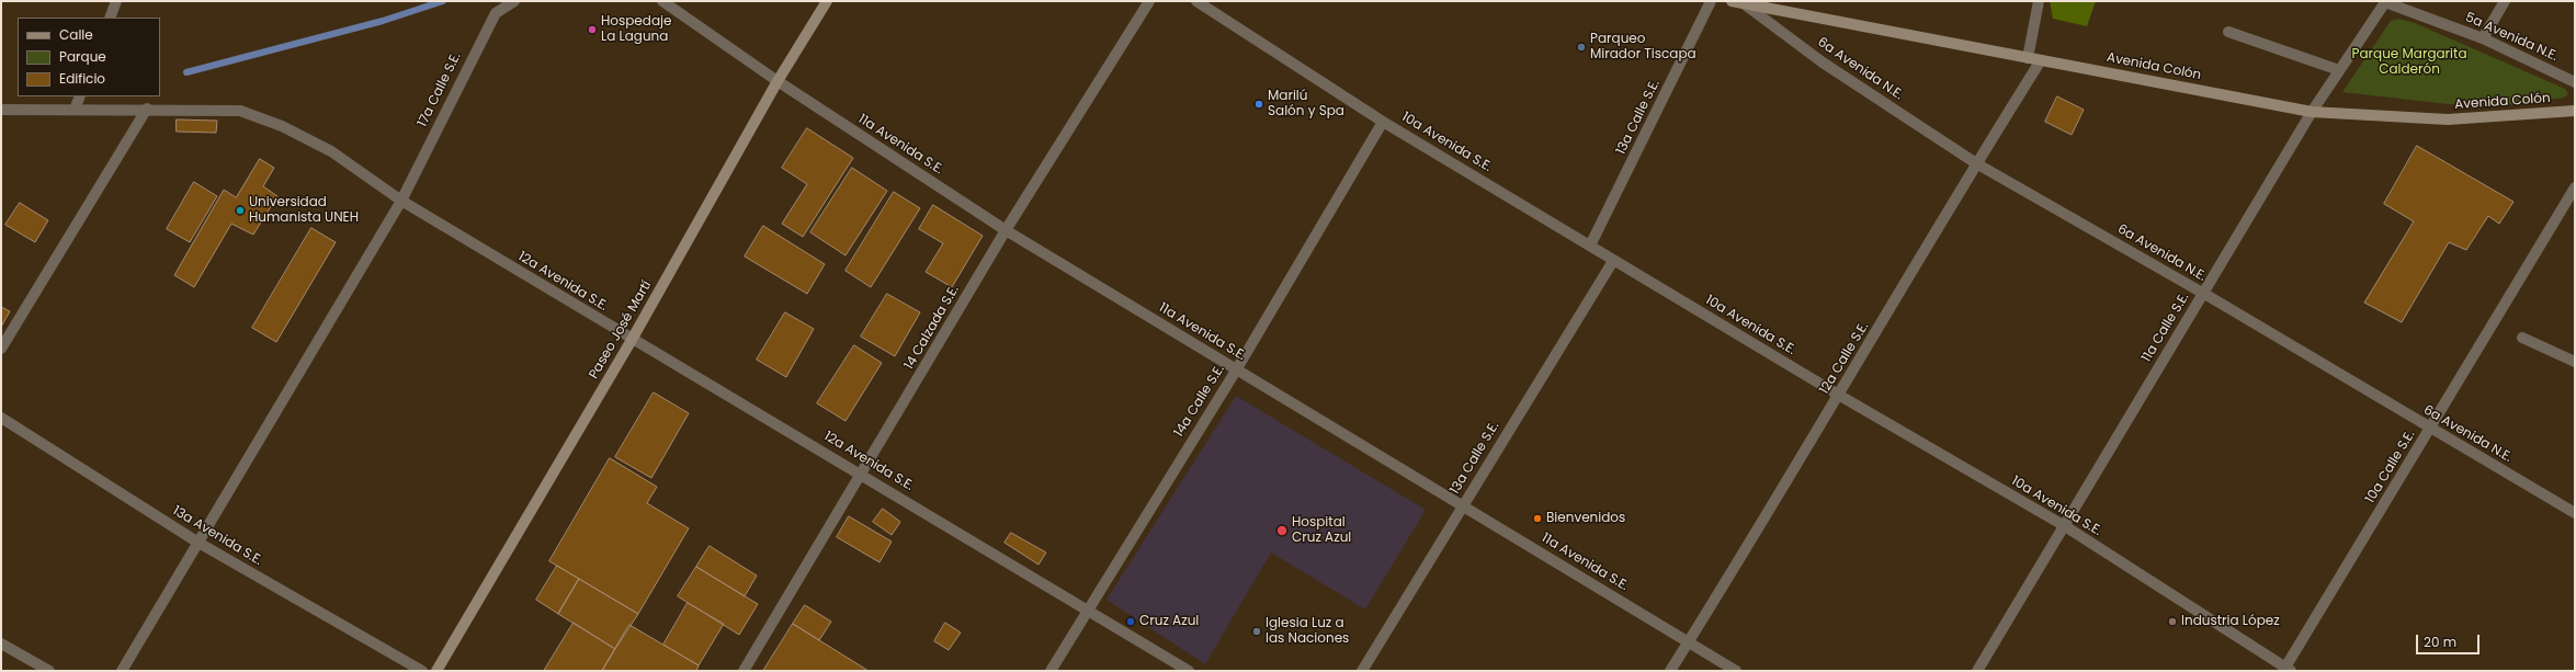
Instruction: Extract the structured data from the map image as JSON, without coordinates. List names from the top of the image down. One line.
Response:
{"streets":{"main road":["Avenida Colón","Paseo José Martí"],"street":["5a Avenida N.E.","6a Avenida N.E.","17a Calle S.E.","13a Calle S.E.","10a Avenida S.E.","11a Avenida S.E.","12a Avenida S.E.","14 Calzada S.E.","11a Calle S.E.","12a Calle S.E.","14a Calle S.E.","10a Calle S.E.","13a Avenida S.E."]},"crossings":[["5a Avenida N.E.","11a Calle S.E."],["Avenida Colón","6a Avenida N.E."],["Avenida Colón","11a Calle S.E."],["Avenida Colón","12a Calle S.E."],["6a Avenida N.E.","11a Calle S.E."],["6a Avenida N.E.","12a Calle S.E."],["6a Avenida N.E.","10a Calle S.E."],["17a Calle S.E.","12a Avenida S.E."],["17a Calle S.E.","13a Avenida S.E."],["13a Calle S.E.","10a Avenida S.E."],["13a Calle S.E.","11a Avenida S.E."],["10a Avenida S.E.","11a Calle S.E."],["10a Avenida S.E.","12a Calle S.E."],["10a Avenida S.E.","14a Calle S.E."],["10a Avenida S.E.","10a Calle S.E."],["11a Avenida S.E.","14 Calzada S.E."],["11a Avenida S.E.","Paseo José Martí"],["11a Avenida S.E.","12a Calle S.E."],["11a Avenida S.E.","14a Calle S.E."],["12a Avenida S.E.","14 Calzada S.E."],["12a Avenida S.E.","Paseo José Martí"],["12a Avenida S.E.","14a Calle S.E."]],"parks":["Parque Margarita Calderón"],"places":["Hospedaje La Laguna","Parqueo Mirador Tiscapa","Marilú Salón y Spa","Universidad Humanista UNEH","Bienvenidos","Hospital Cruz Azul","Cruz Azul","Industria López","Iglesia Luz a las Naciones"],"legend":["Calle","Parque","Edificio"],"scale_bar":"20 m"}
